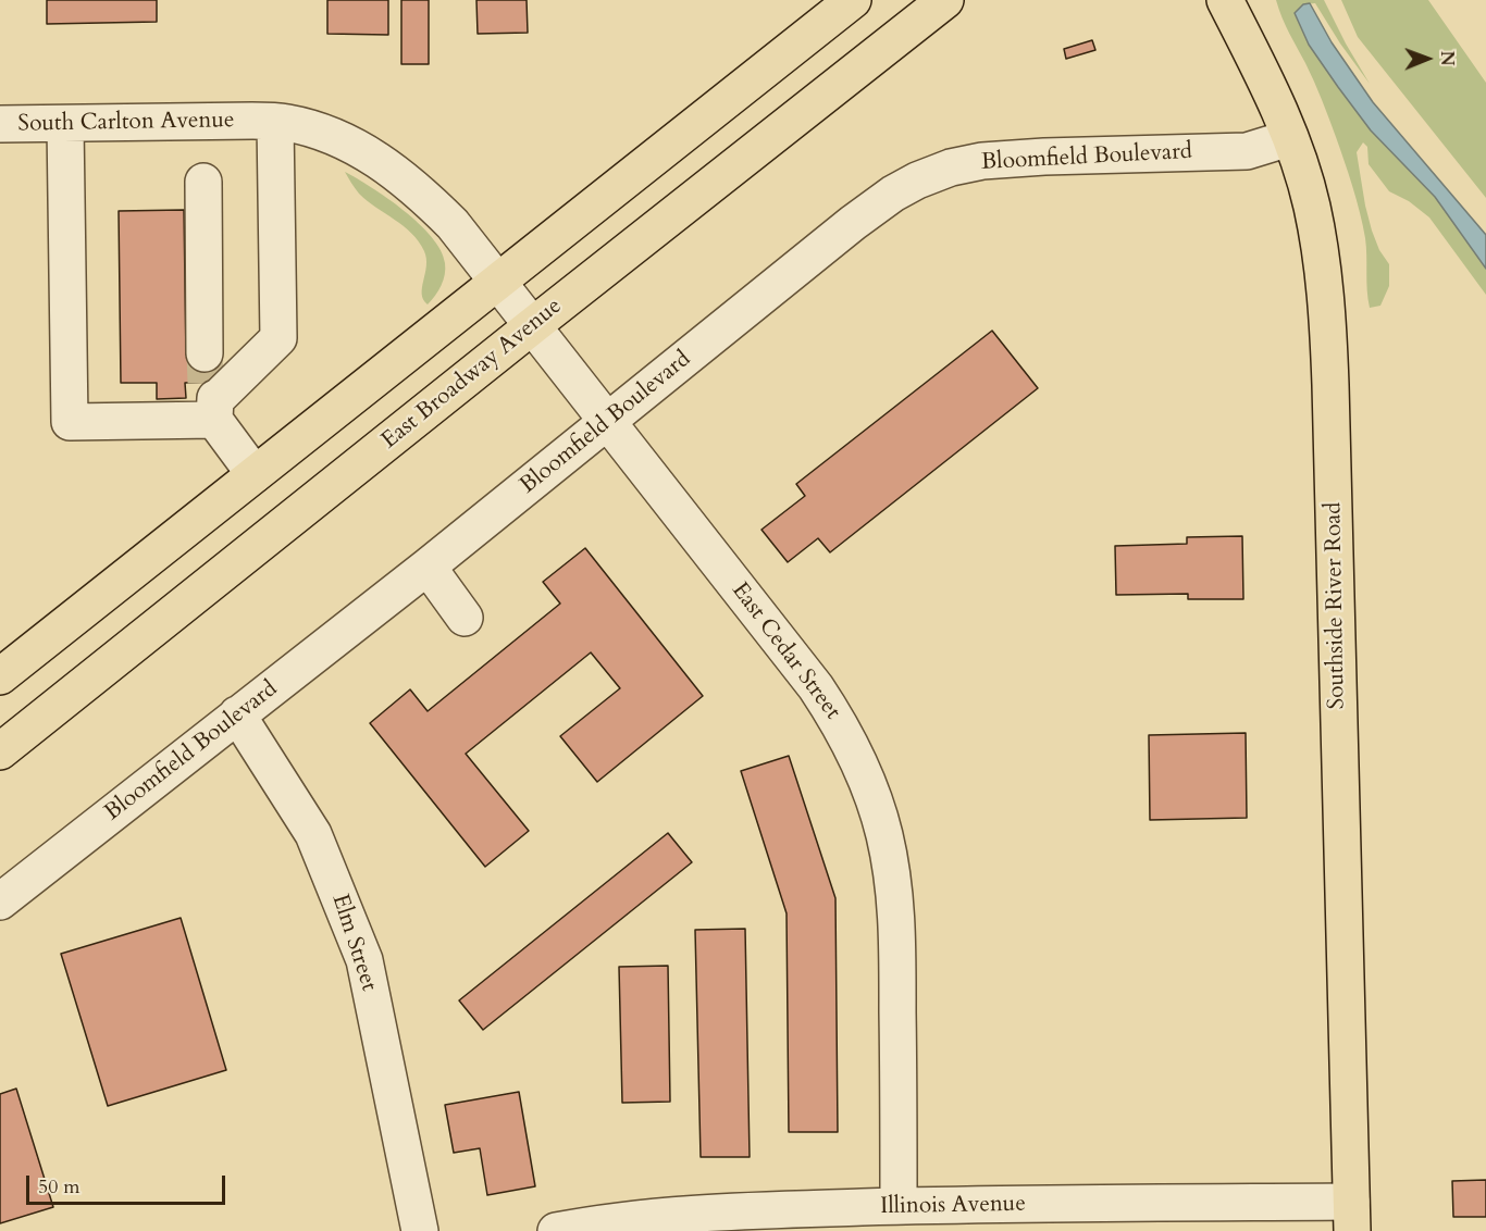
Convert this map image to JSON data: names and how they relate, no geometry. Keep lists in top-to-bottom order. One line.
{"streets":{"main road":["East Broadway Avenue","Southside River Road"],"street":["South Carlton Avenue","Bloomfield Boulevard","East Cedar Street","Elm Street","Illinois Avenue"]},"crossings":[["South Carlton Avenue","East Cedar Street"],["Bloomfield Boulevard","Southside River Road"],["Bloomfield Boulevard","East Cedar Street"],["Bloomfield Boulevard","Elm Street"],["East Broadway Avenue","East Cedar Street"],["Southside River Road","Illinois Avenue"],["East Cedar Street","Illinois Avenue"]],"scale_bar":"50 m","north":"right"}
